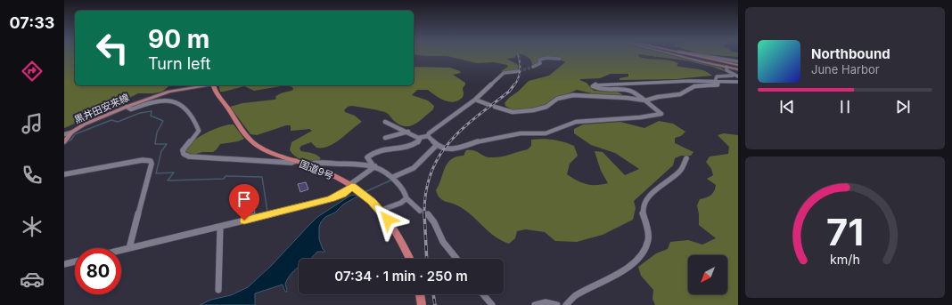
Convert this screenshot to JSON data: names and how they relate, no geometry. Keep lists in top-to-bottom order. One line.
{"streets":{"highway":["国道9号"],"main road":["黒井田安来線"]},"north":"bottom left","page":{"tabs":"07:33","turn":["90 m","Turn left"],"song":["Northbound","June Harbor"],"limit":"80","trip":"07:34 · 1 min · 250 m","gauge":["71","km/h"]}}
